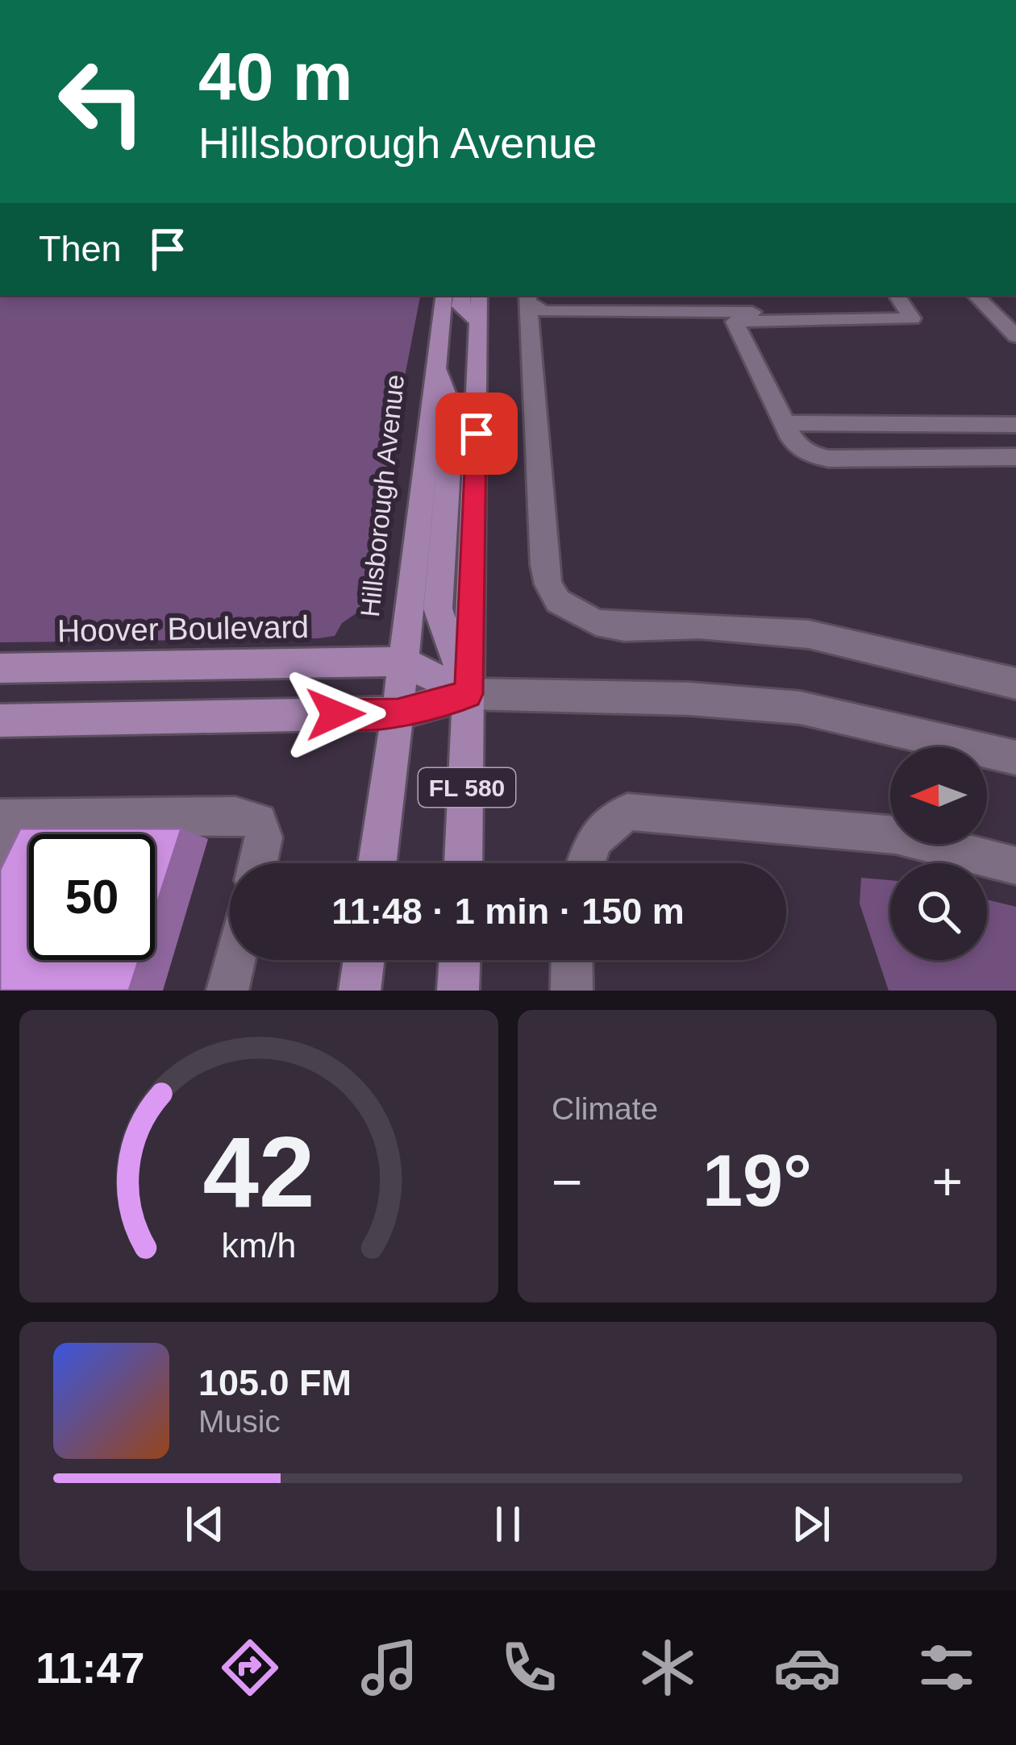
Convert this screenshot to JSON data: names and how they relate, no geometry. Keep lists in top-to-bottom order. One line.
{"streets":{"main road":["Hillsborough Avenue","Hoover Boulevard","FL 580"]},"crossings":[["Hillsborough Avenue","Hoover Boulevard"],["Hoover Boulevard","FL 580"]],"north":"left","page":{"turn":["40 m","Hillsborough Avenue"],"then":"Then","limit":"50","trip":"11:48 · 1 min · 150 m","tile":"Climate","heat":["−","19°","+"],"song":["105.0 FM","Music"],"tabs":"11:47","gauge":["42","km/h"]}}
